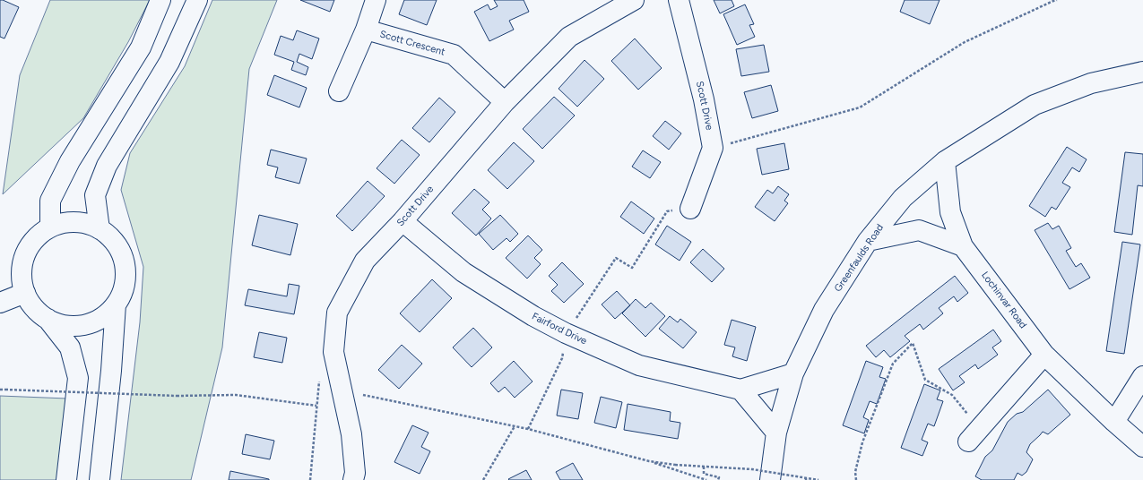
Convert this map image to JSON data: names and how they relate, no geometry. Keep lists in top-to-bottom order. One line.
{"streets":{"street":["Scott Crescent","Scott Drive","Greenfaulds Road","Lochinvar Road","Fairford Drive"]},"crossings":[["Scott Crescent","Scott Drive"],["Scott Drive","Fairford Drive"],["Greenfaulds Road","Lochinvar Road"]]}
